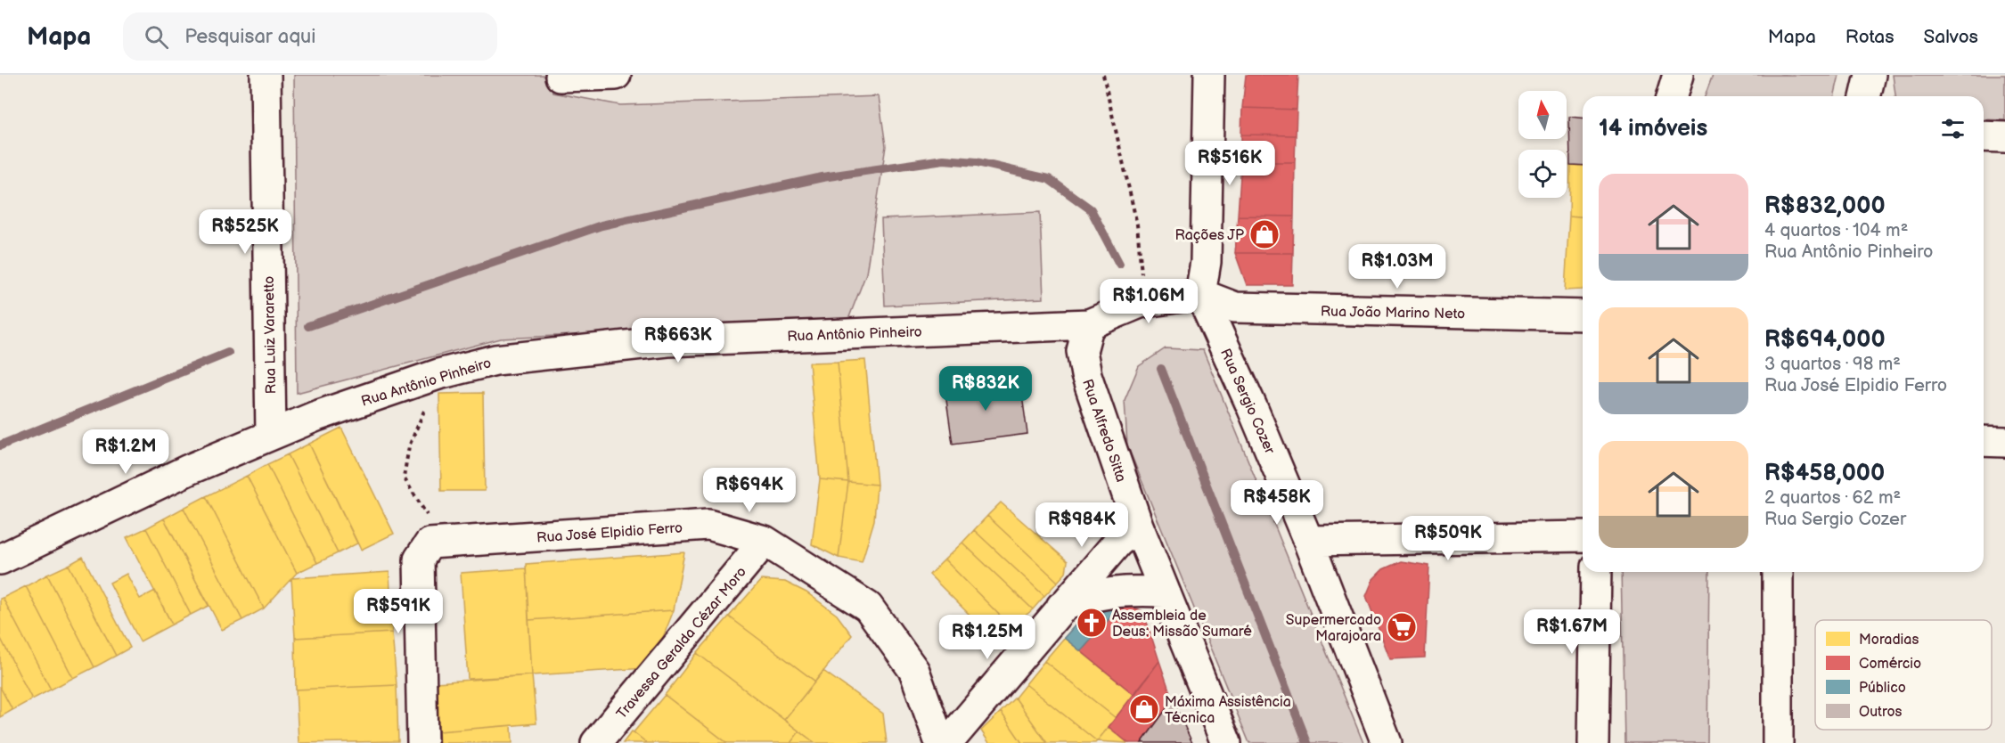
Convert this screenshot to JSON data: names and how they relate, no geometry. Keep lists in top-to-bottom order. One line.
{"streets":{"street":["Rua João Marino Neto","Rua Antônio Pinheiro","Rua Luiz Vararetto","Rua Sergio Cozer","Rua Alfredo Sitta","Rua José Elpidio Ferro","Travessa Geralda Cézar Moro"]},"crossings":[["Rua João Marino Neto","Rua Antônio Pinheiro"],["Rua João Marino Neto","Rua Sergio Cozer"],["Rua Antônio Pinheiro","Rua Luiz Vararetto"],["Rua Antônio Pinheiro","Rua Sergio Cozer"],["Rua Antônio Pinheiro","Rua Alfredo Sitta"],["Rua José Elpidio Ferro","Travessa Geralda Cézar Moro"]],"places":{"shop":["Rações JP","Máxima Assistência Técnica"],"church":["Assembleia de Deus: Missão Sumaré"],"supermarket":["Supermercado Marajoara"]},"legend":["Moradias","Comércio","Público","Outros"],"north":"top","page":{"header":"Mapa","search":"Pesquisar aqui","nav":["Mapa","Rotas","Salvos"],"heading":"14 imóveis","price":["R$516K","R$525K","R$1.03M","R$1.06M","R$663K","R$832K","R$1.2M","R$694K","R$458K","R$984K","R$509K","R$591K","R$1.67M","R$1.25M"],"list":[{"name":"R$832,000","note":"4 quartos · 104 m² · Rua Antônio Pinheiro"},{"name":"R$694,000","note":"3 quartos · 98 m² · Rua José Elpidio Ferro"},{"name":"R$458,000","note":"2 quartos · 62 m² · Rua Sergio Cozer"}]}}
